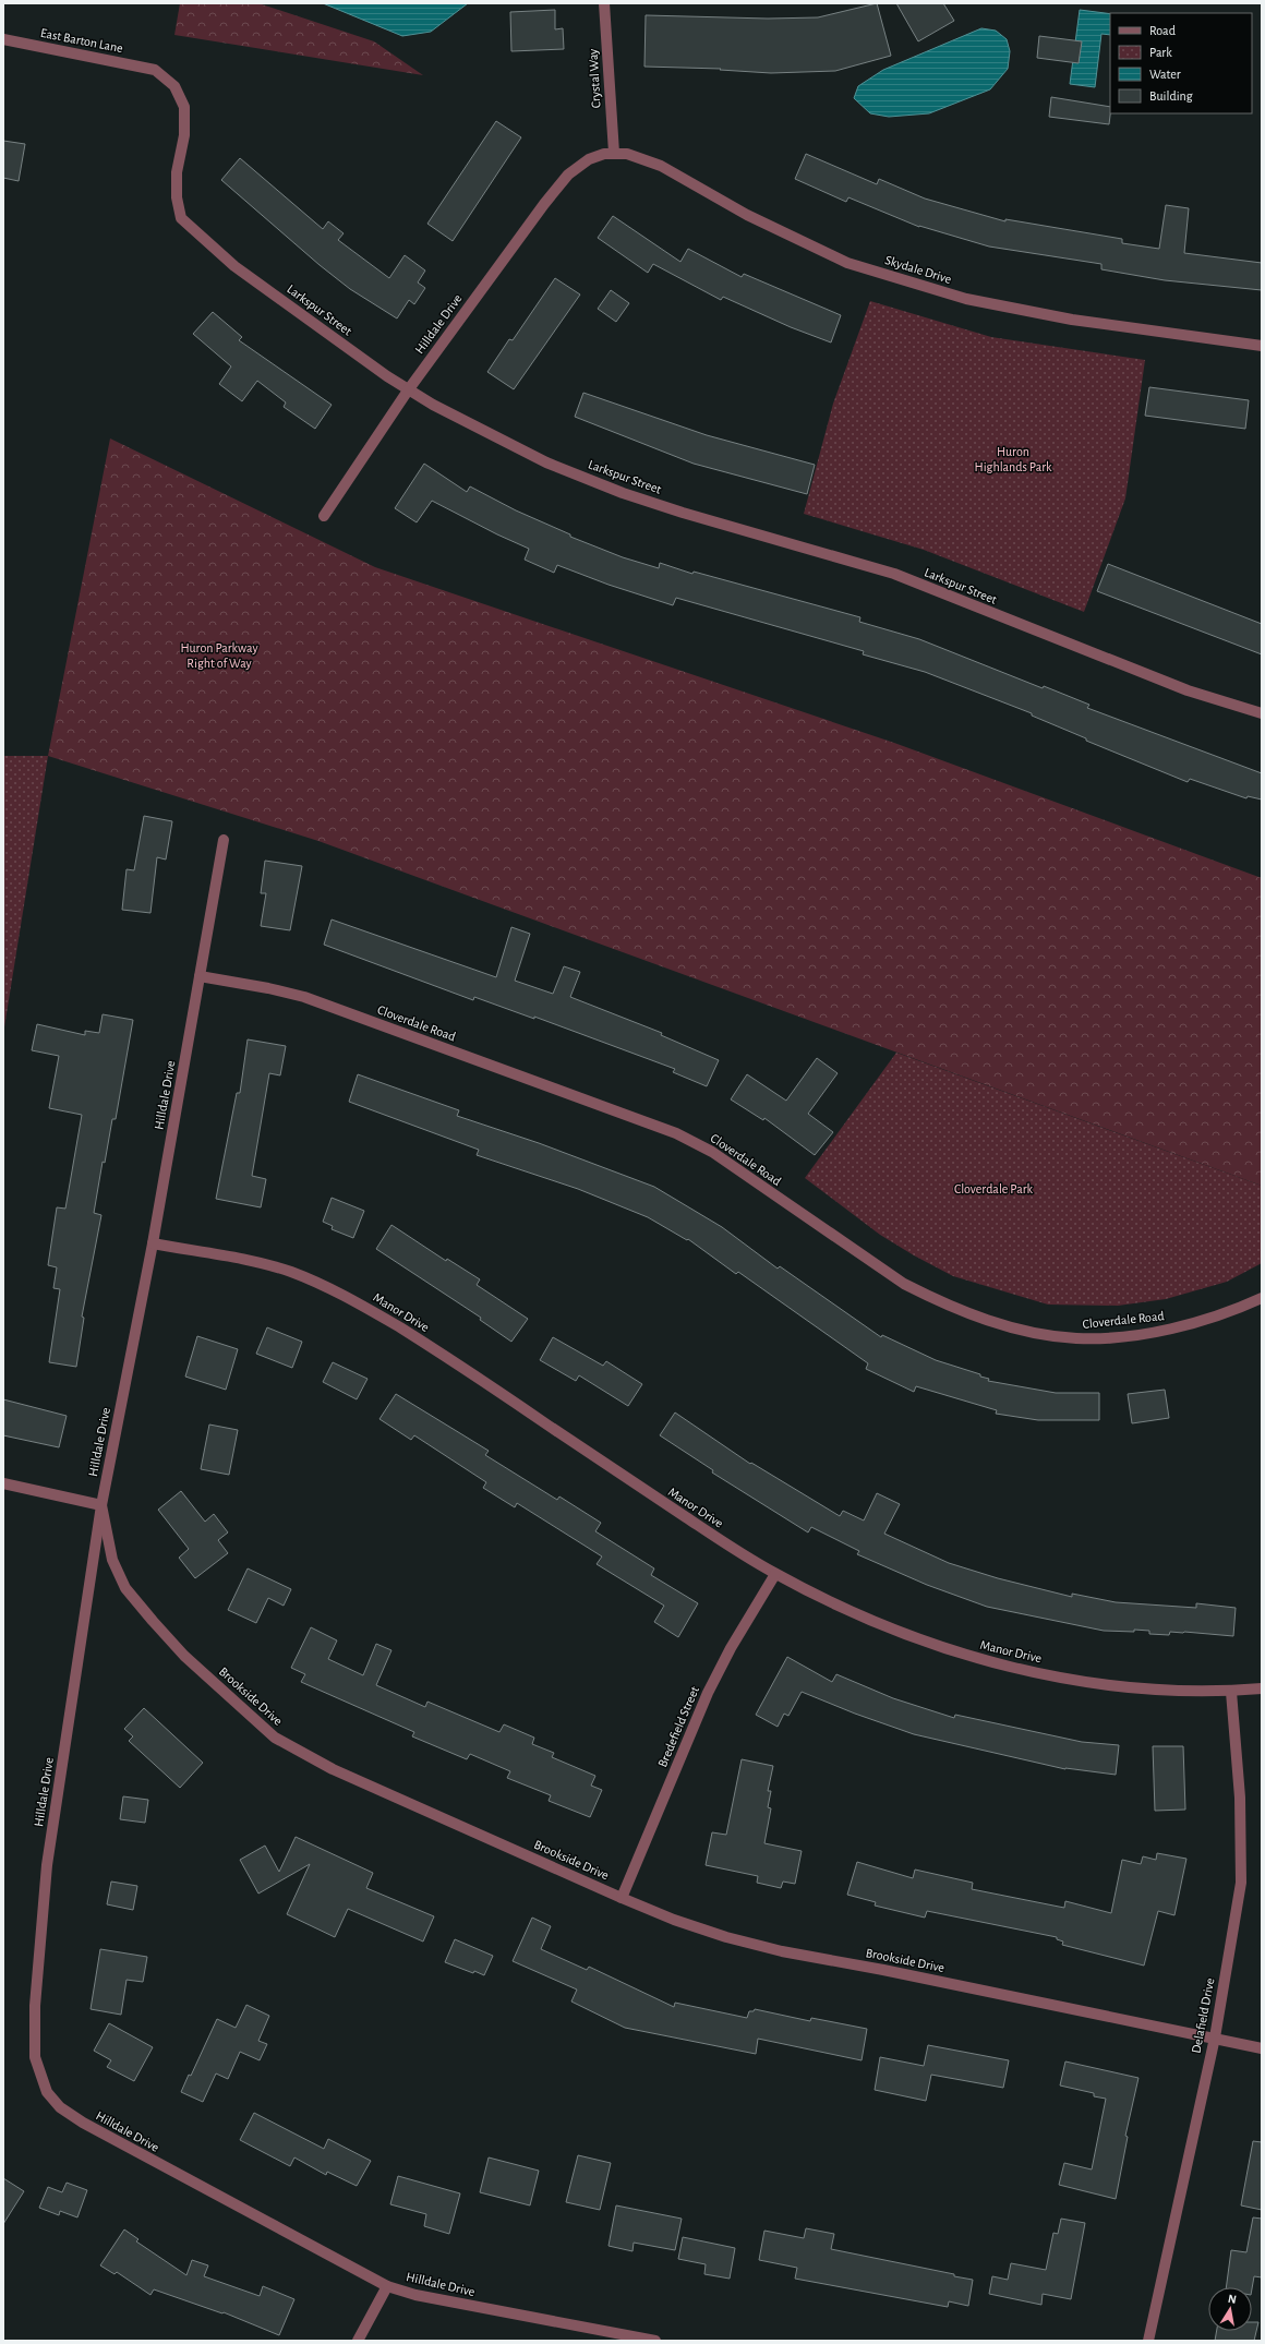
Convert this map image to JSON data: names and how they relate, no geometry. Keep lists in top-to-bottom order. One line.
{"streets":{"street":["East Barton Lane","Crystal Way","Skydale Drive","Larkspur Street","Hilldale Drive","Cloverdale Road","Manor Drive","Brookside Drive","Bredefield Street","Delafield Drive"]},"crossings":[["East Barton Lane","Larkspur Street"],["Crystal Way","Skydale Drive"],["Skydale Drive","Hilldale Drive"],["Larkspur Street","Hilldale Drive"],["Hilldale Drive","Cloverdale Road"],["Hilldale Drive","Manor Drive"],["Hilldale Drive","Brookside Drive"],["Manor Drive","Bredefield Street"],["Manor Drive","Delafield Drive"],["Brookside Drive","Bredefield Street"],["Brookside Drive","Delafield Drive"]],"parks":["Huron Highlands Park","Huron Parkway Right of Way","Cloverdale Park"],"legend":["Road","Park","Water","Building"],"north":"top"}
